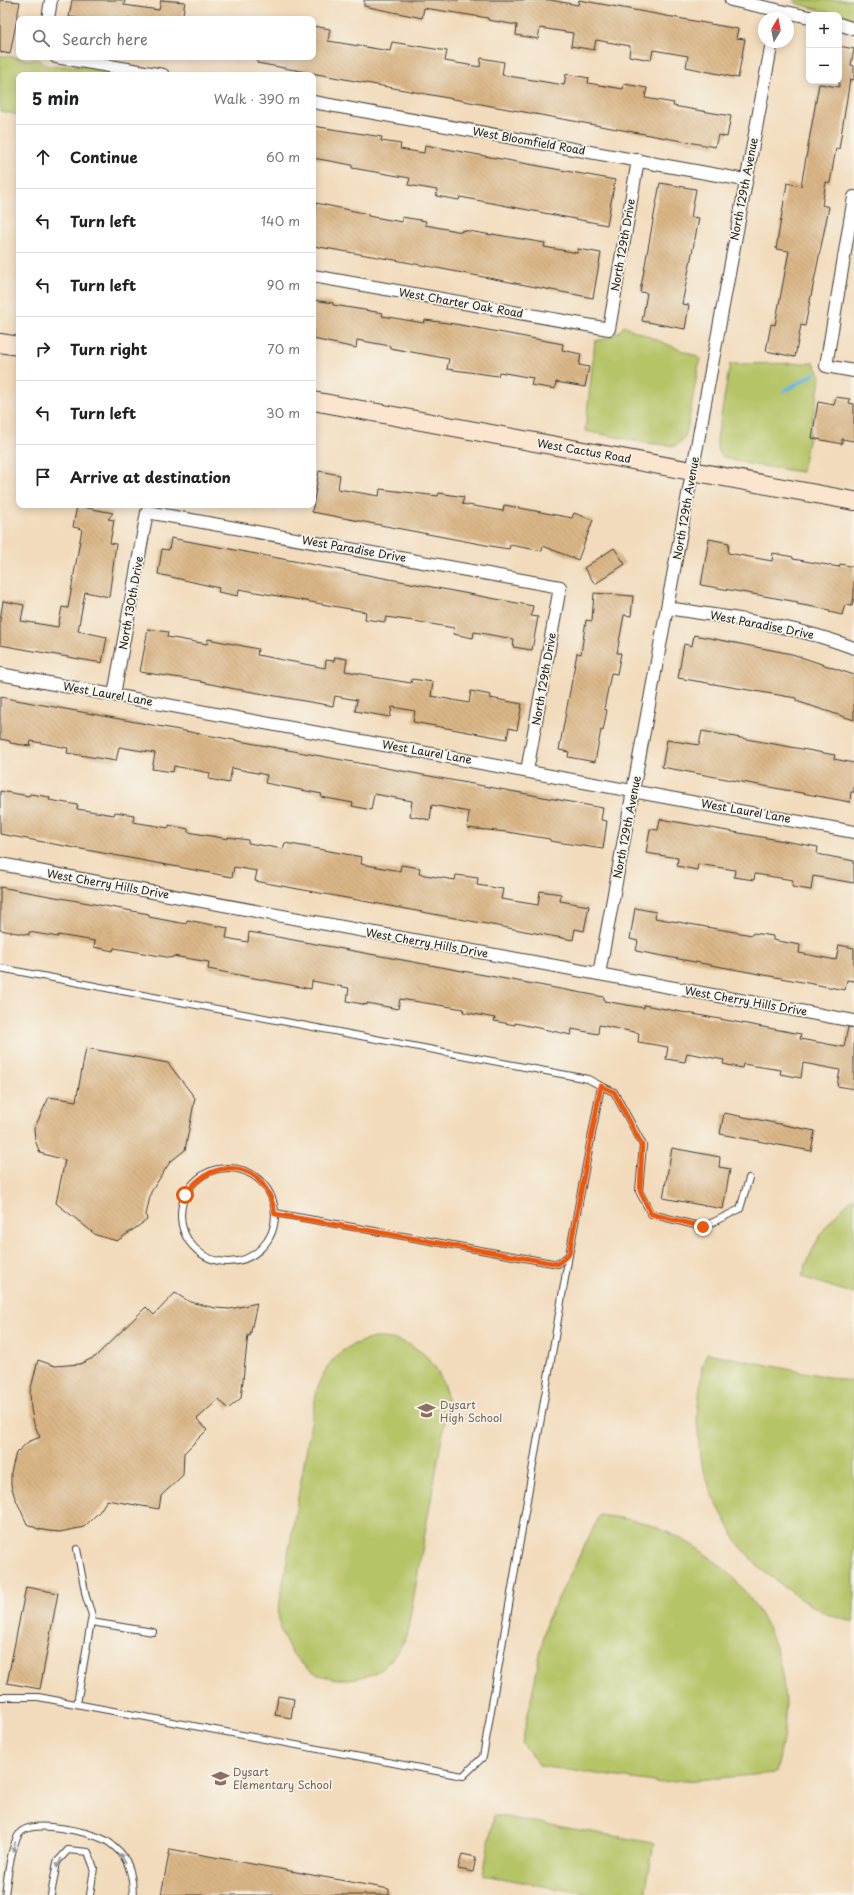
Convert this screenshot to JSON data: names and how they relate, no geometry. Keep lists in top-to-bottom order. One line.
{"streets":{"main road":["West Cactus Road"],"street":["West Bloomfield Road","North 129th Avenue","North 129th Drive","West Charter Oak Road","West Paradise Drive","North 130th Drive","West Laurel Lane","West Cherry Hills Drive"]},"crossings":[["West Bloomfield Road","North 129th Avenue"],["West Bloomfield Road","North 129th Drive"],["North 129th Avenue","West Cactus Road"],["North 129th Avenue","West Paradise Drive"],["North 129th Avenue","West Laurel Lane"],["North 129th Avenue","West Cherry Hills Drive"],["North 129th Drive","West Charter Oak Road"],["North 129th Drive","West Paradise Drive"],["North 129th Drive","West Laurel Lane"],["West Paradise Drive","North 130th Drive"],["North 130th Drive","West Laurel Lane"]],"places":{"school or university":["Dysart High School","Dysart Elementary School"]},"north":"top","page":{"map_buttons":["+","−"],"search":"Search here","heading":["5 min","Walk · 390 m"],"list":[["Continue","60 m"],["Turn left","140 m"],["Turn left","90 m"],["Turn right","70 m"],["Turn left","30 m"],"Arrive at destination"]}}
